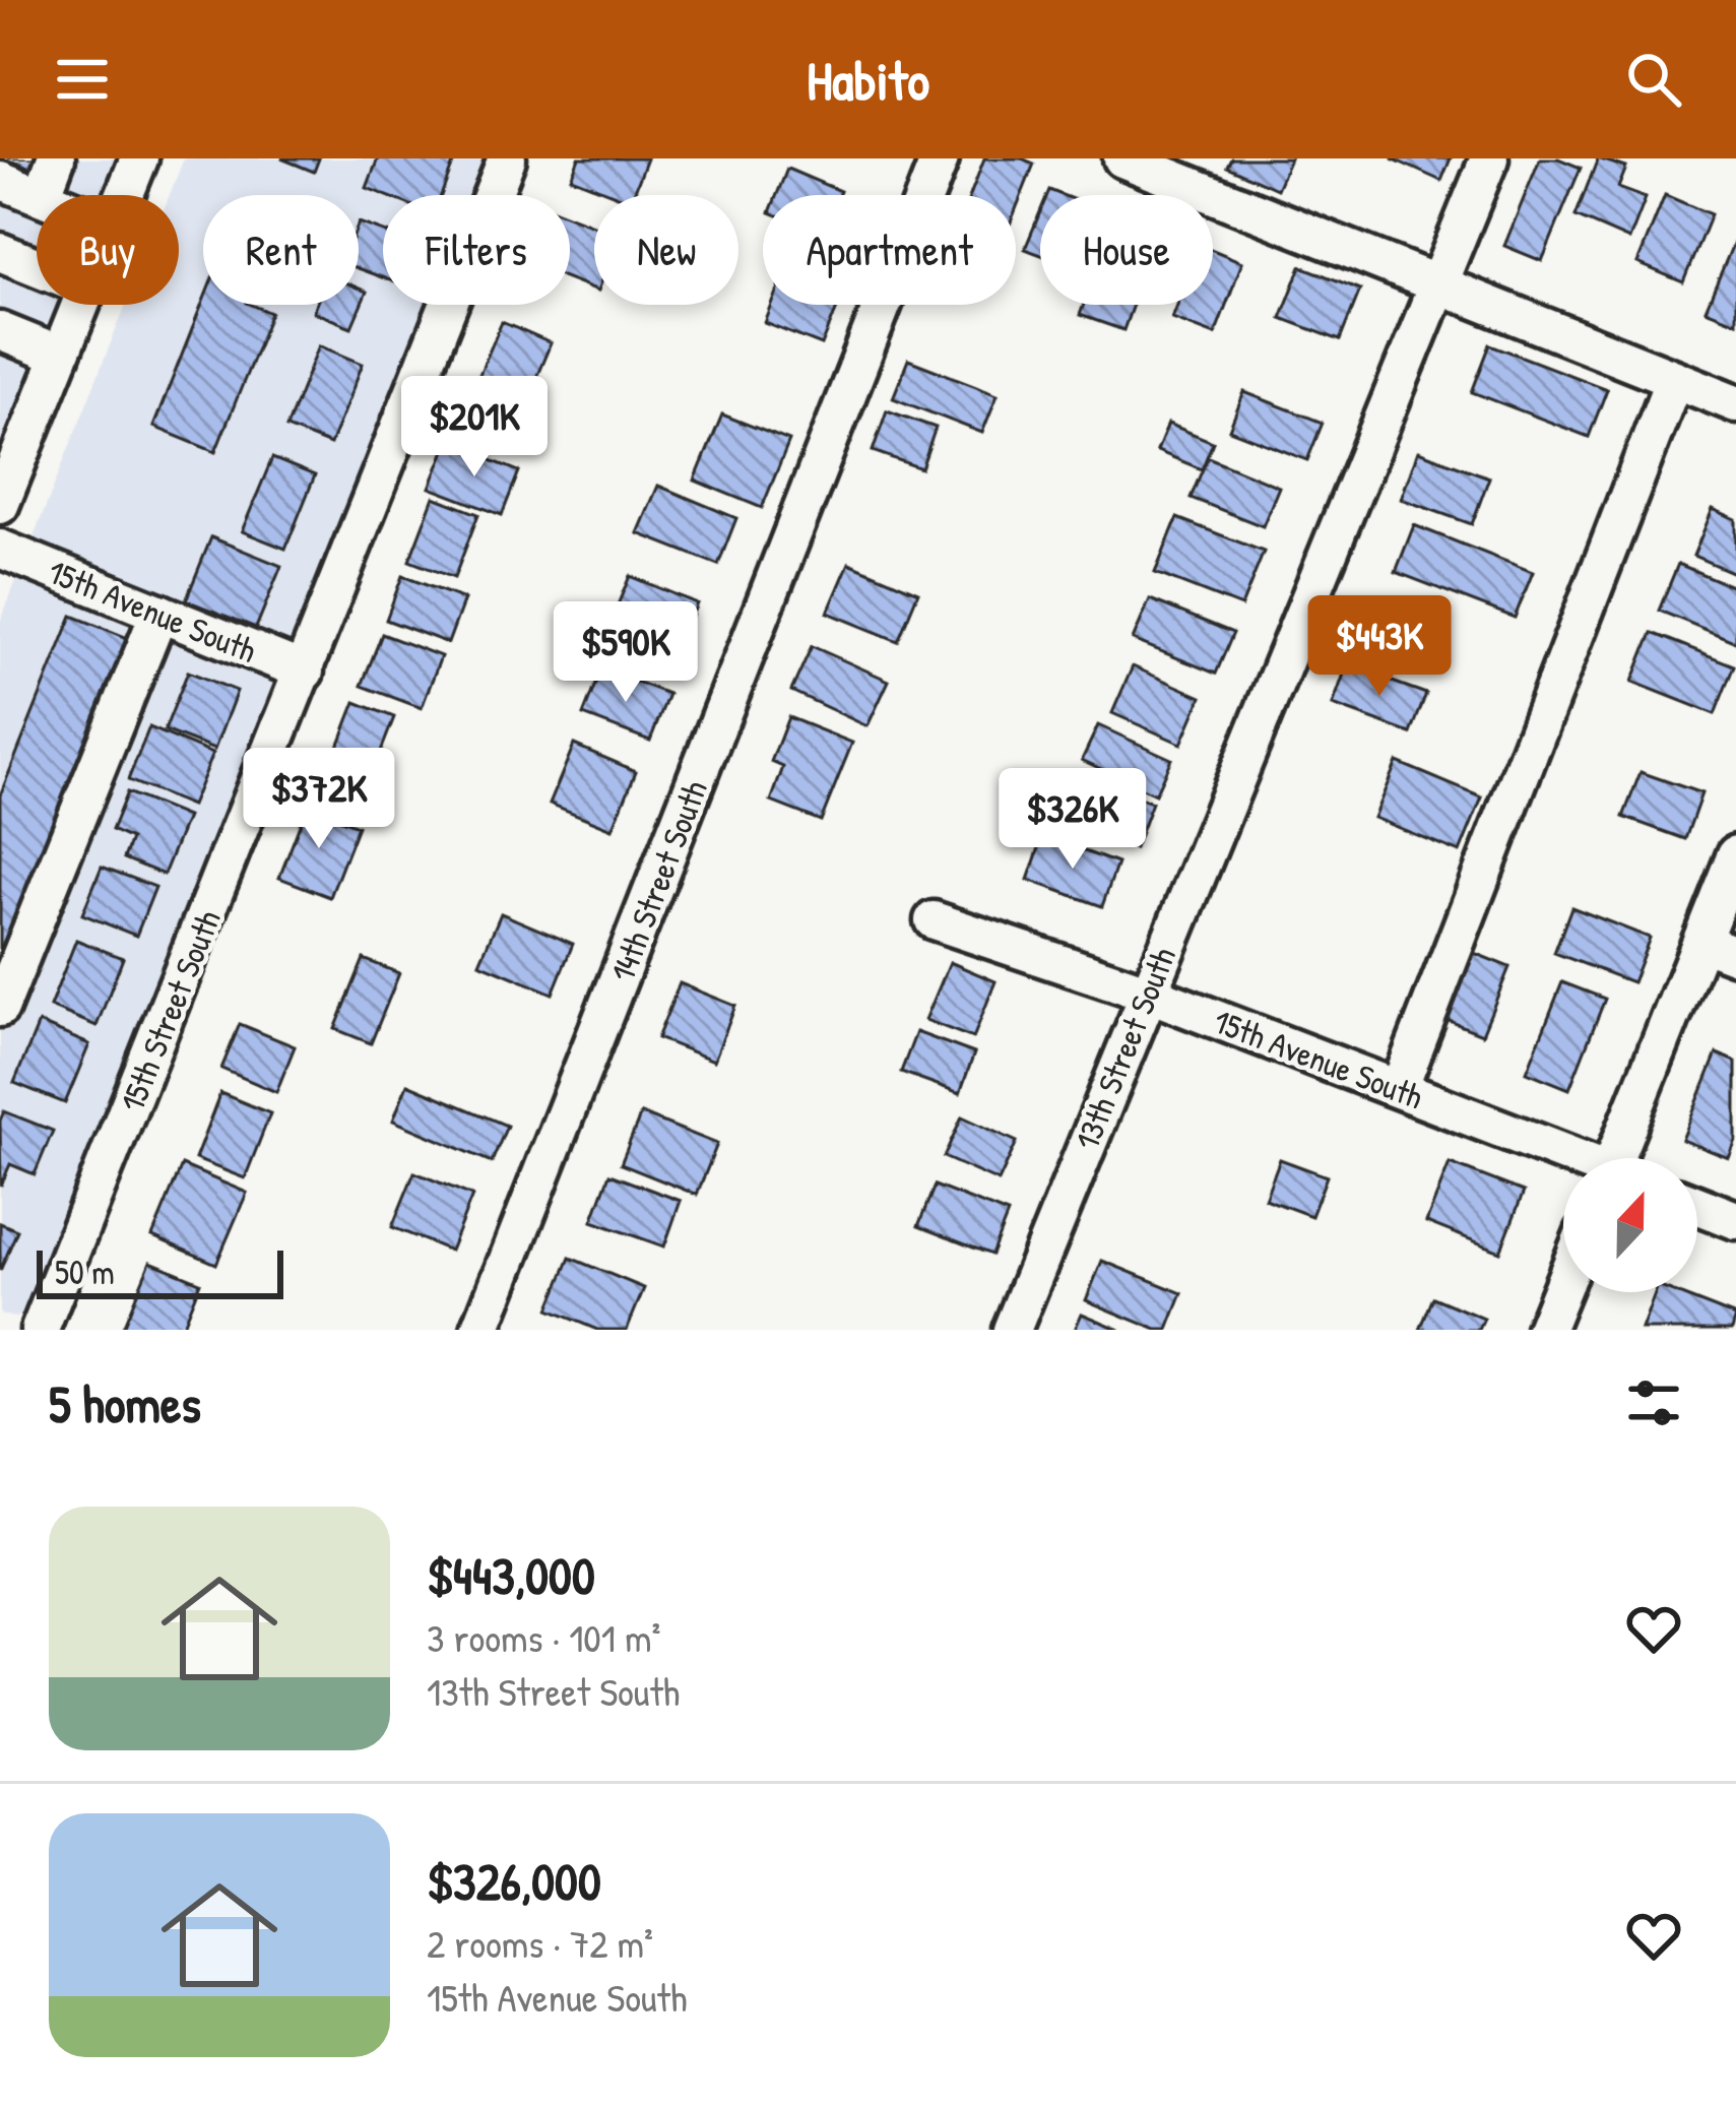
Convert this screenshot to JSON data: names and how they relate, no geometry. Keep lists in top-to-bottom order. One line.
{"streets":{"street":["15th Avenue South","14th Street South","15th Street South","13th Street South"]},"crossings":[["15th Avenue South","15th Street South"],["15th Avenue South","13th Street South"]],"scale_bar":"50 m","north":"top","page":{"header":"Habito","chip":["Buy","Rent","Filters","New","Apartment","House"],"price":["$201K","$443K","$590K","$372K","$326K"],"scale":"50 m","heading":"5 homes","list":[{"name":"$443,000","note":"3 rooms · 101 m² · 13th Street South"},{"name":"$326,000","note":"2 rooms · 72 m² · 15th Avenue South"}]}}
